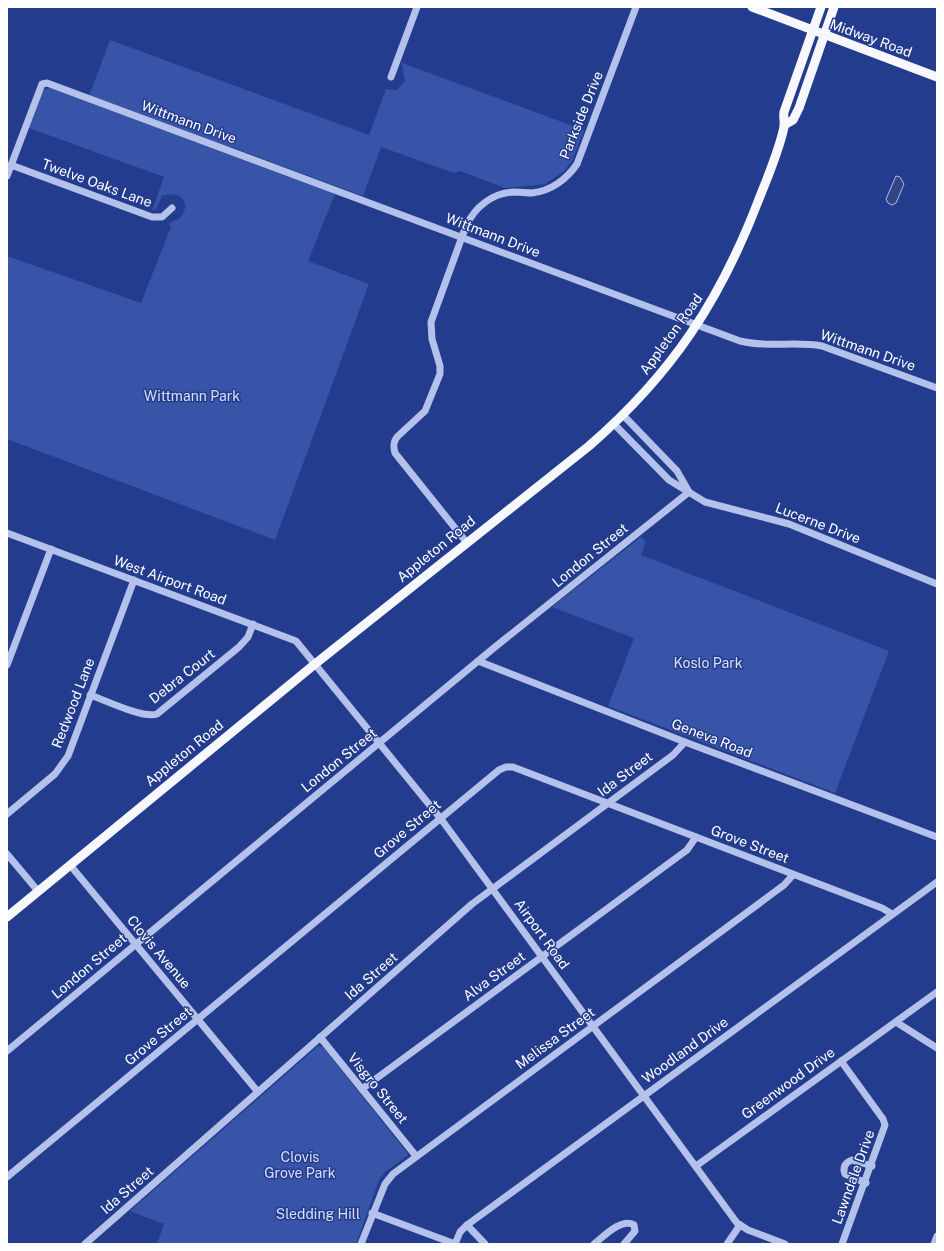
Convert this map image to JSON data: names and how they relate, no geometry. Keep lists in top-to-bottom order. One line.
{"streets":{"main road":["Midway Road","Appleton Road"],"street":["Parkside Drive","Wittmann Drive","Twelve Oaks Lane","Lucerne Drive","London Street","West Airport Road","Debra Court","Redwood Lane","Geneva Road","Ida Street","Grove Street","Airport Road","Clovis Avenue","Alva Street","Melissa Street","Woodland Drive","Greenwood Drive","Visgro Street","Lawndale Drive"]},"crossings":[["Midway Road","Appleton Road"],["Parkside Drive","Wittmann Drive"],["Parkside Drive","Appleton Road"],["Wittmann Drive","Twelve Oaks Lane"],["Wittmann Drive","Appleton Road"],["Appleton Road","Lucerne Drive"],["Appleton Road","West Airport Road"],["Appleton Road","Airport Road"],["Appleton Road","Clovis Avenue"],["Lucerne Drive","London Street"],["London Street","Geneva Road"],["London Street","Airport Road"],["London Street","Clovis Avenue"],["West Airport Road","Debra Court"],["West Airport Road","Redwood Lane"],["West Airport Road","Airport Road"],["Debra Court","Redwood Lane"],["Geneva Road","Ida Street"],["Ida Street","Grove Street"],["Ida Street","Airport Road"],["Ida Street","Clovis Avenue"],["Ida Street","Visgro Street"],["Grove Street","Airport Road"],["Grove Street","Clovis Avenue"],["Grove Street","Alva Street"],["Grove Street","Melissa Street"],["Grove Street","Woodland Drive"],["Airport Road","Alva Street"],["Airport Road","Melissa Street"],["Airport Road","Woodland Drive"],["Airport Road","Greenwood Drive"],["Alva Street","Visgro Street"],["Melissa Street","Visgro Street"],["Greenwood Drive","Lawndale Drive"]],"parks":["Wittmann Park","Koslo Park","Clovis Grove Park","Sledding Hill"]}
